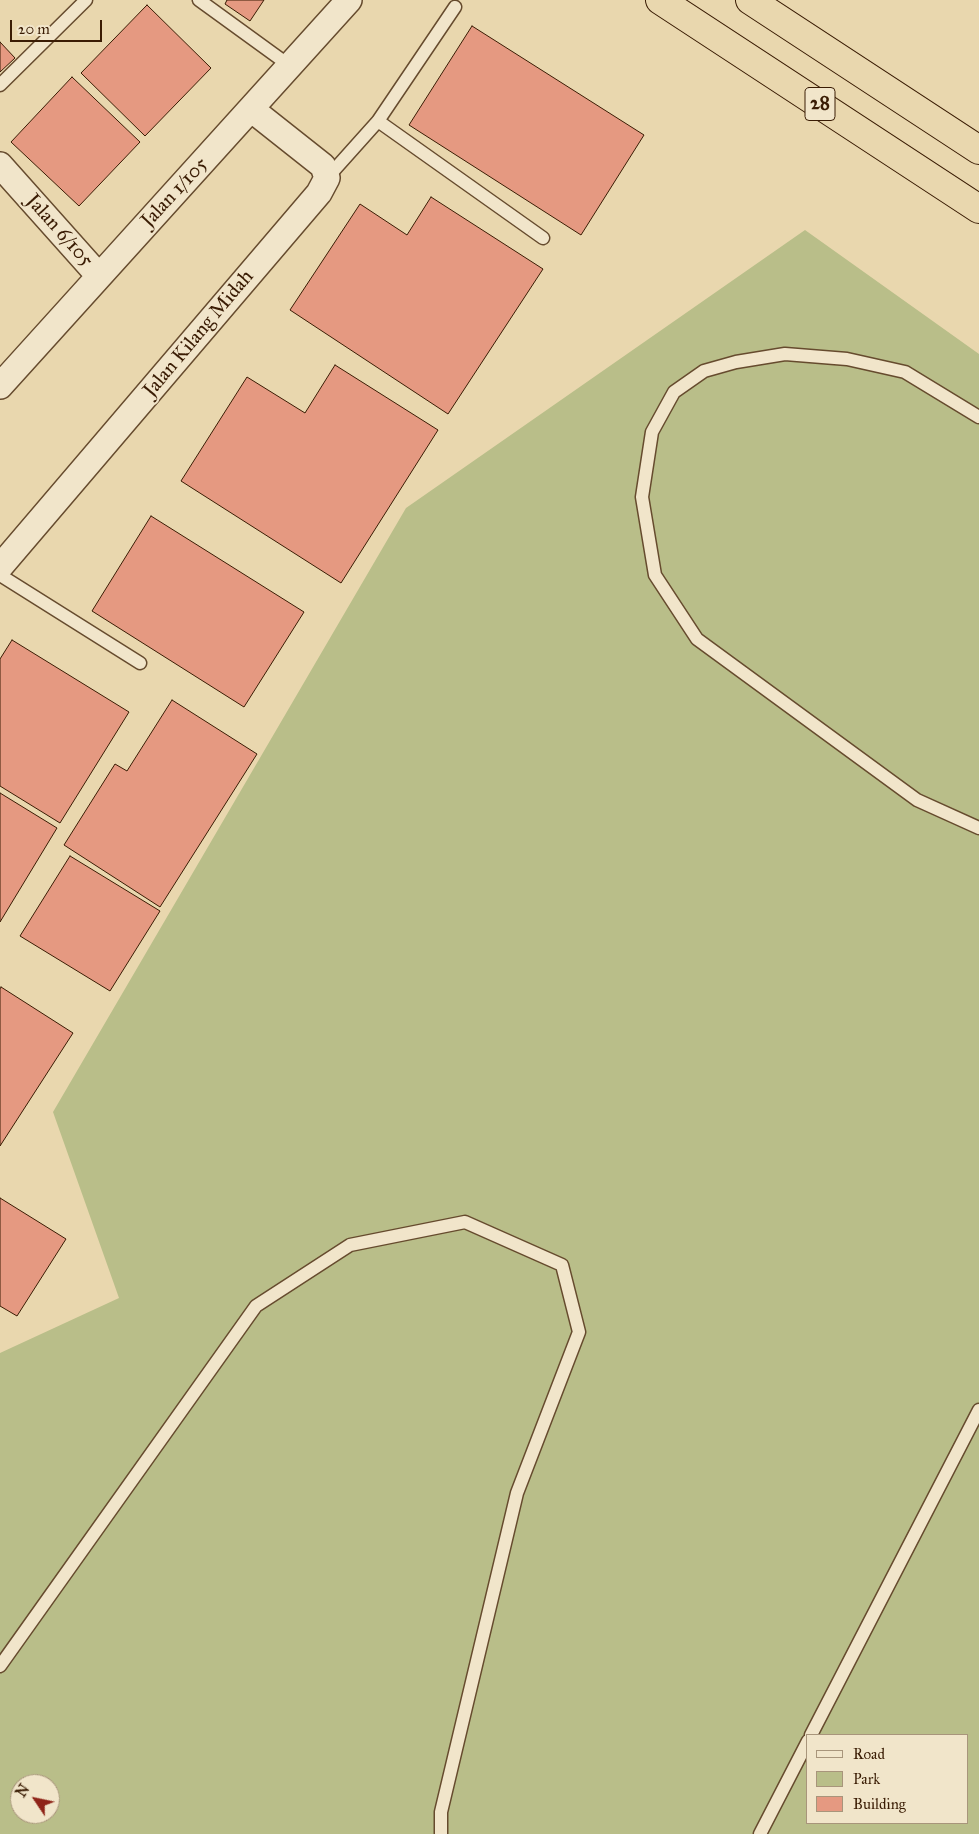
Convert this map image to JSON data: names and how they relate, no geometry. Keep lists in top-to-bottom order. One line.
{"streets":{"highway":["28"],"street":["Jalan 1/105","Jalan 6/105","Jalan Kilang Midah"]},"crossings":[["Jalan 1/105","Jalan 6/105"]],"legend":["Road","Park","Building"],"scale_bar":"20 m","north":"top left"}
